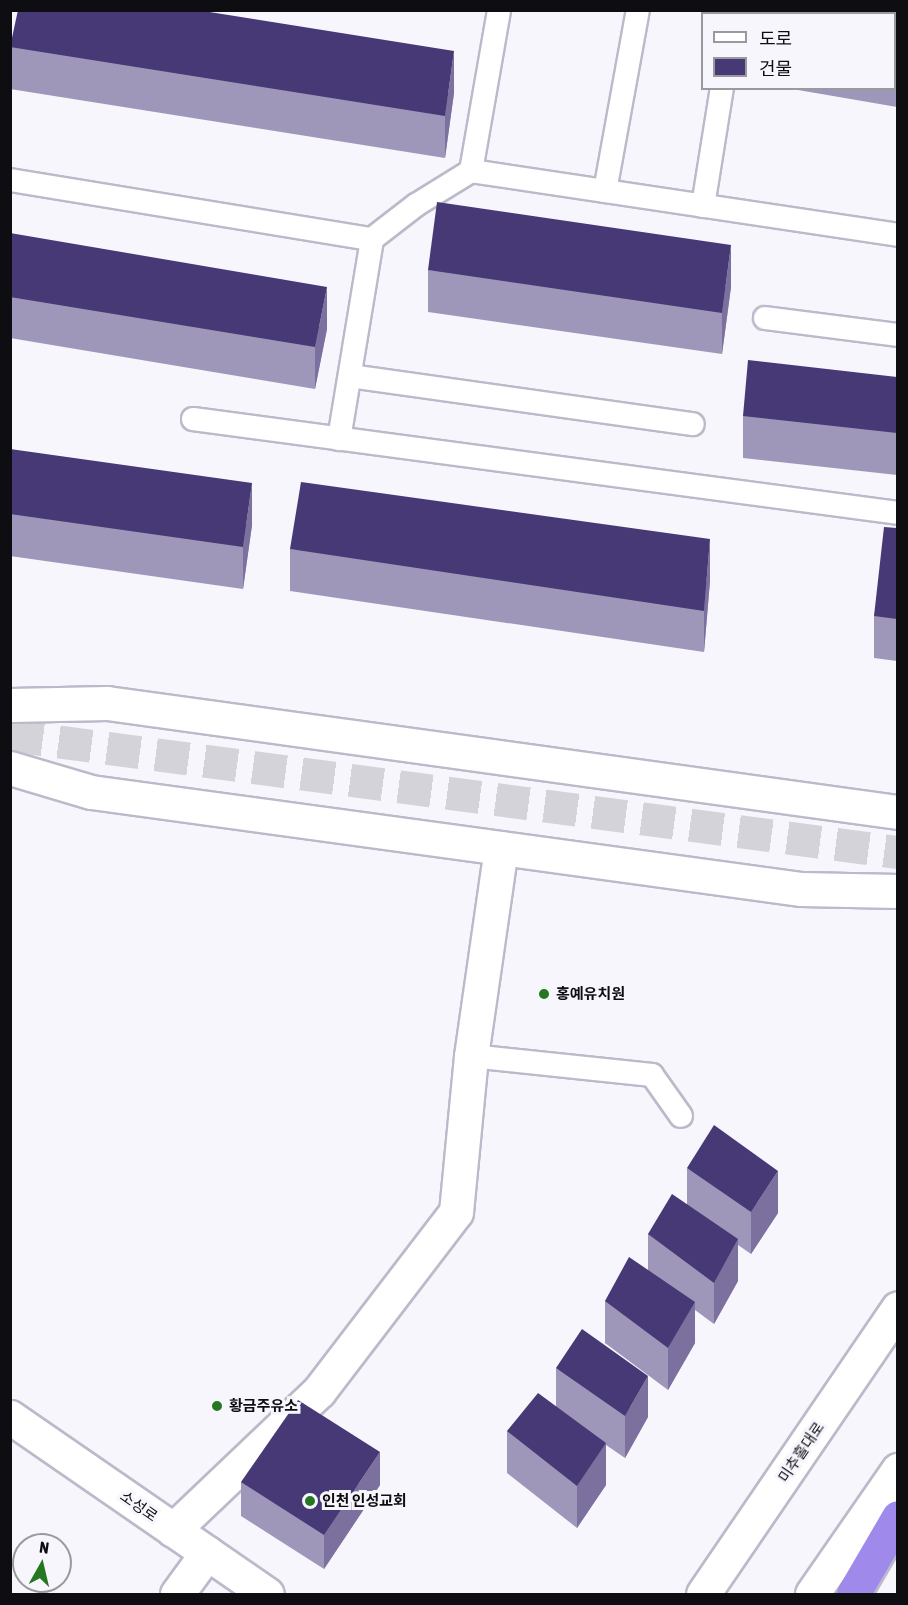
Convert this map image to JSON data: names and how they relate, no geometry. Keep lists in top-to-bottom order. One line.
{"streets":{"main road":["미추홀대로","소성로"]},"places":["홍예유치원","황금주유소","인천 인성교회"],"legend":["도로","건물"],"north":"top"}
